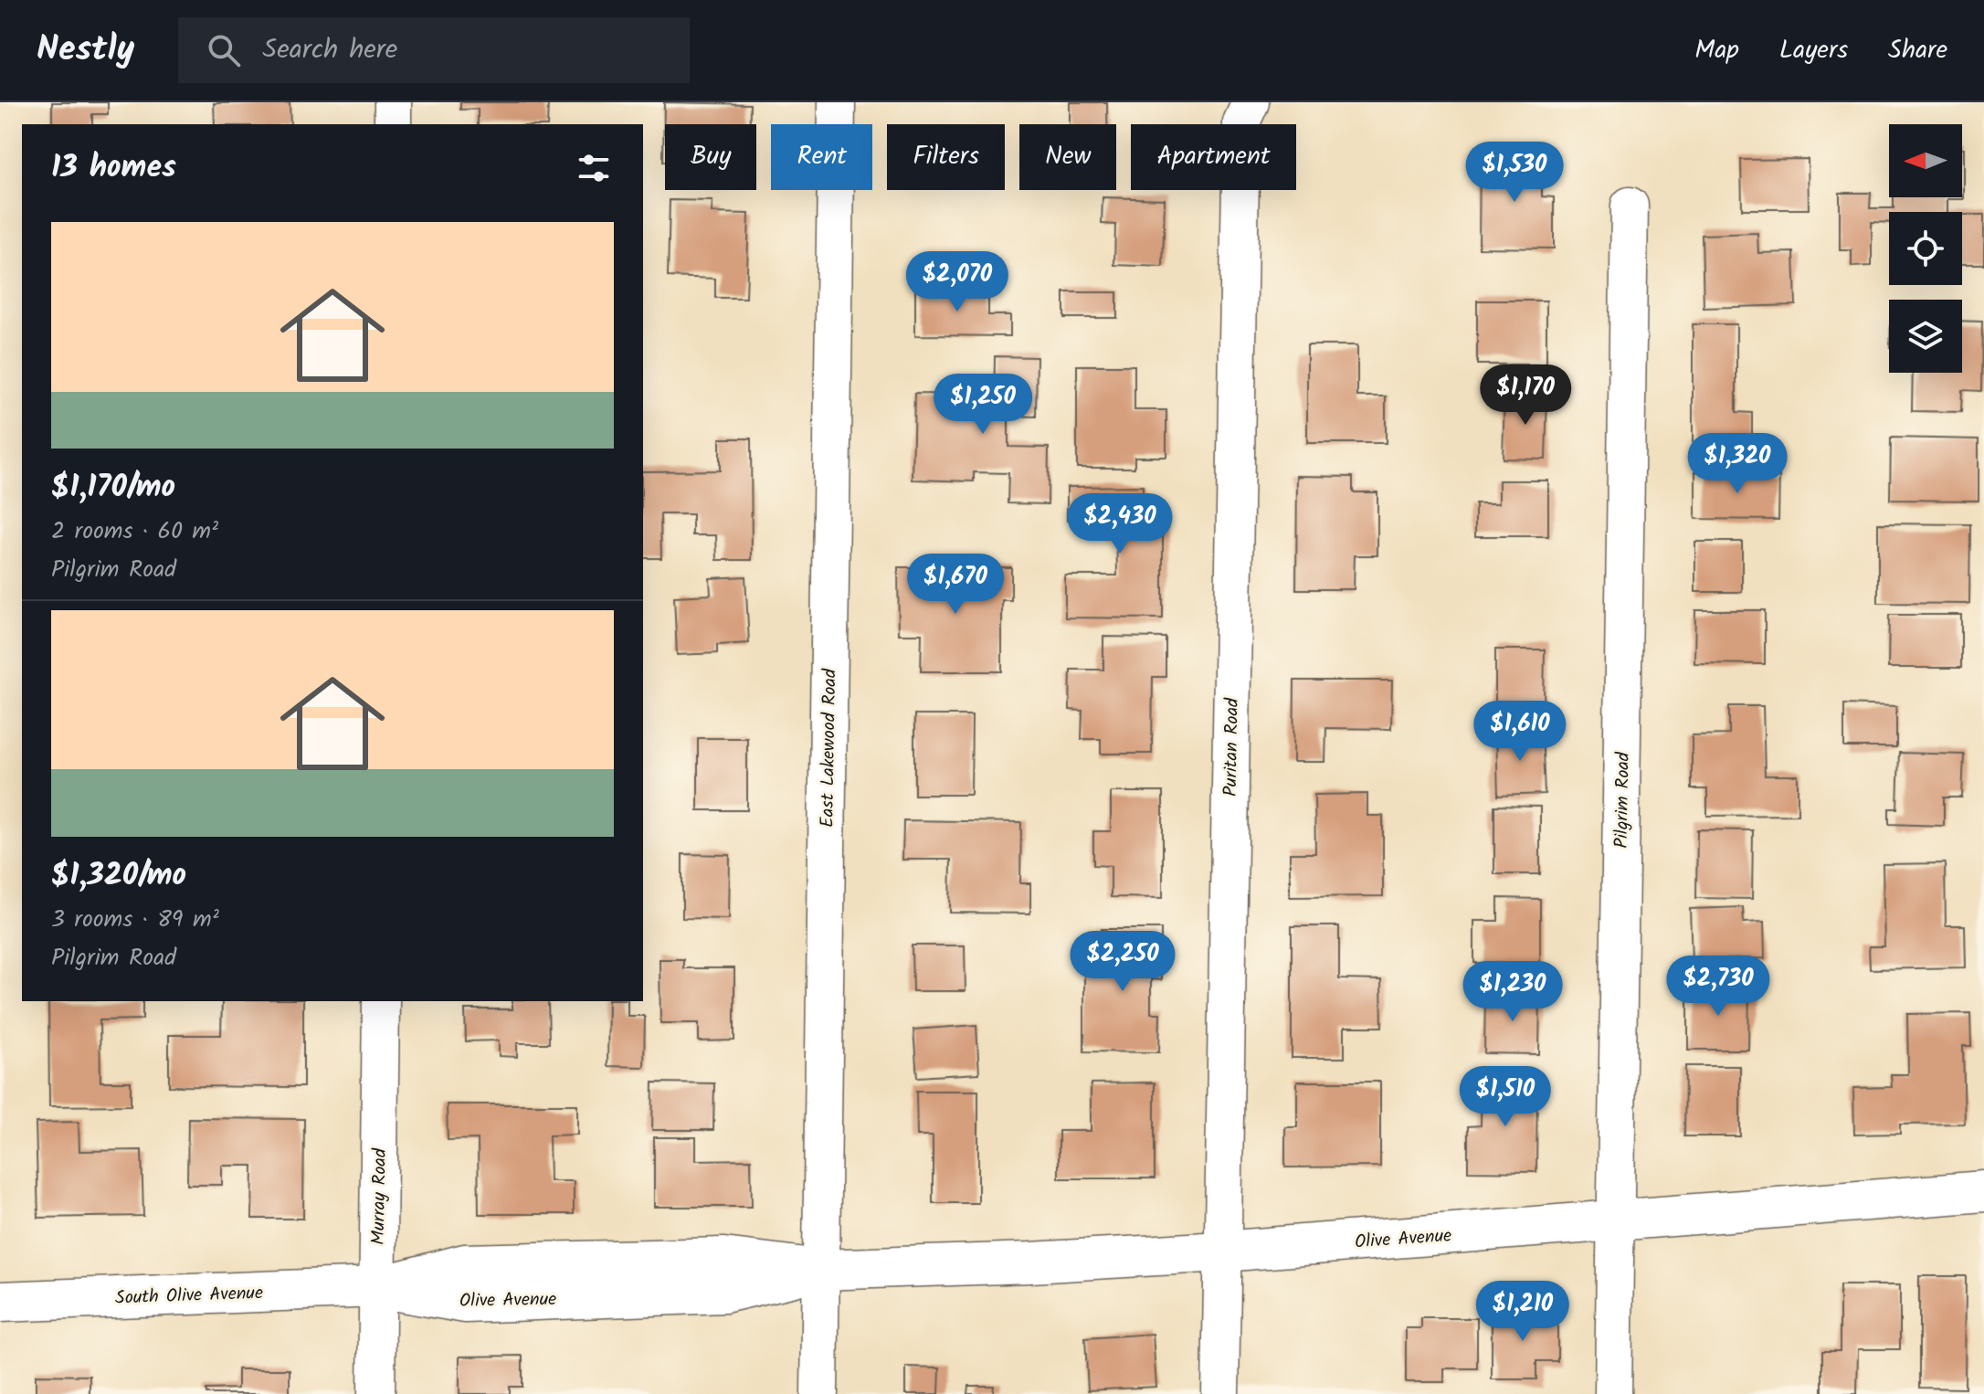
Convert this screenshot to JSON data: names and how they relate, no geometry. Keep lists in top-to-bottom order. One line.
{"streets":{"street":["Puritan Road","East Lakewood Road","Pilgrim Road","Murray Road","Olive Avenue","South Olive Avenue"]},"crossings":[["Puritan Road","Olive Avenue"],["East Lakewood Road","Olive Avenue"],["Pilgrim Road","Olive Avenue"],["Murray Road","Olive Avenue"],["Murray Road","South Olive Avenue"],["Olive Avenue","South Olive Avenue"]],"north":"left","page":{"header":"Nestly","search":"Search here","nav":["Map","Layers","Share"],"chip":["Buy","Rent","Filters","New","Apartment"],"heading":"13 homes","price":["$1,530","$2,070","$1,170","$1,250","$1,320","$2,430","$1,670","$1,610","$2,250","$2,730","$1,230","$1,510","$1,210"],"list":[{"name":"$1,170/mo","note":"2 rooms · 60 m² · Pilgrim Road"},{"name":"$1,320/mo","note":"3 rooms · 89 m² · Pilgrim Road"}]}}
